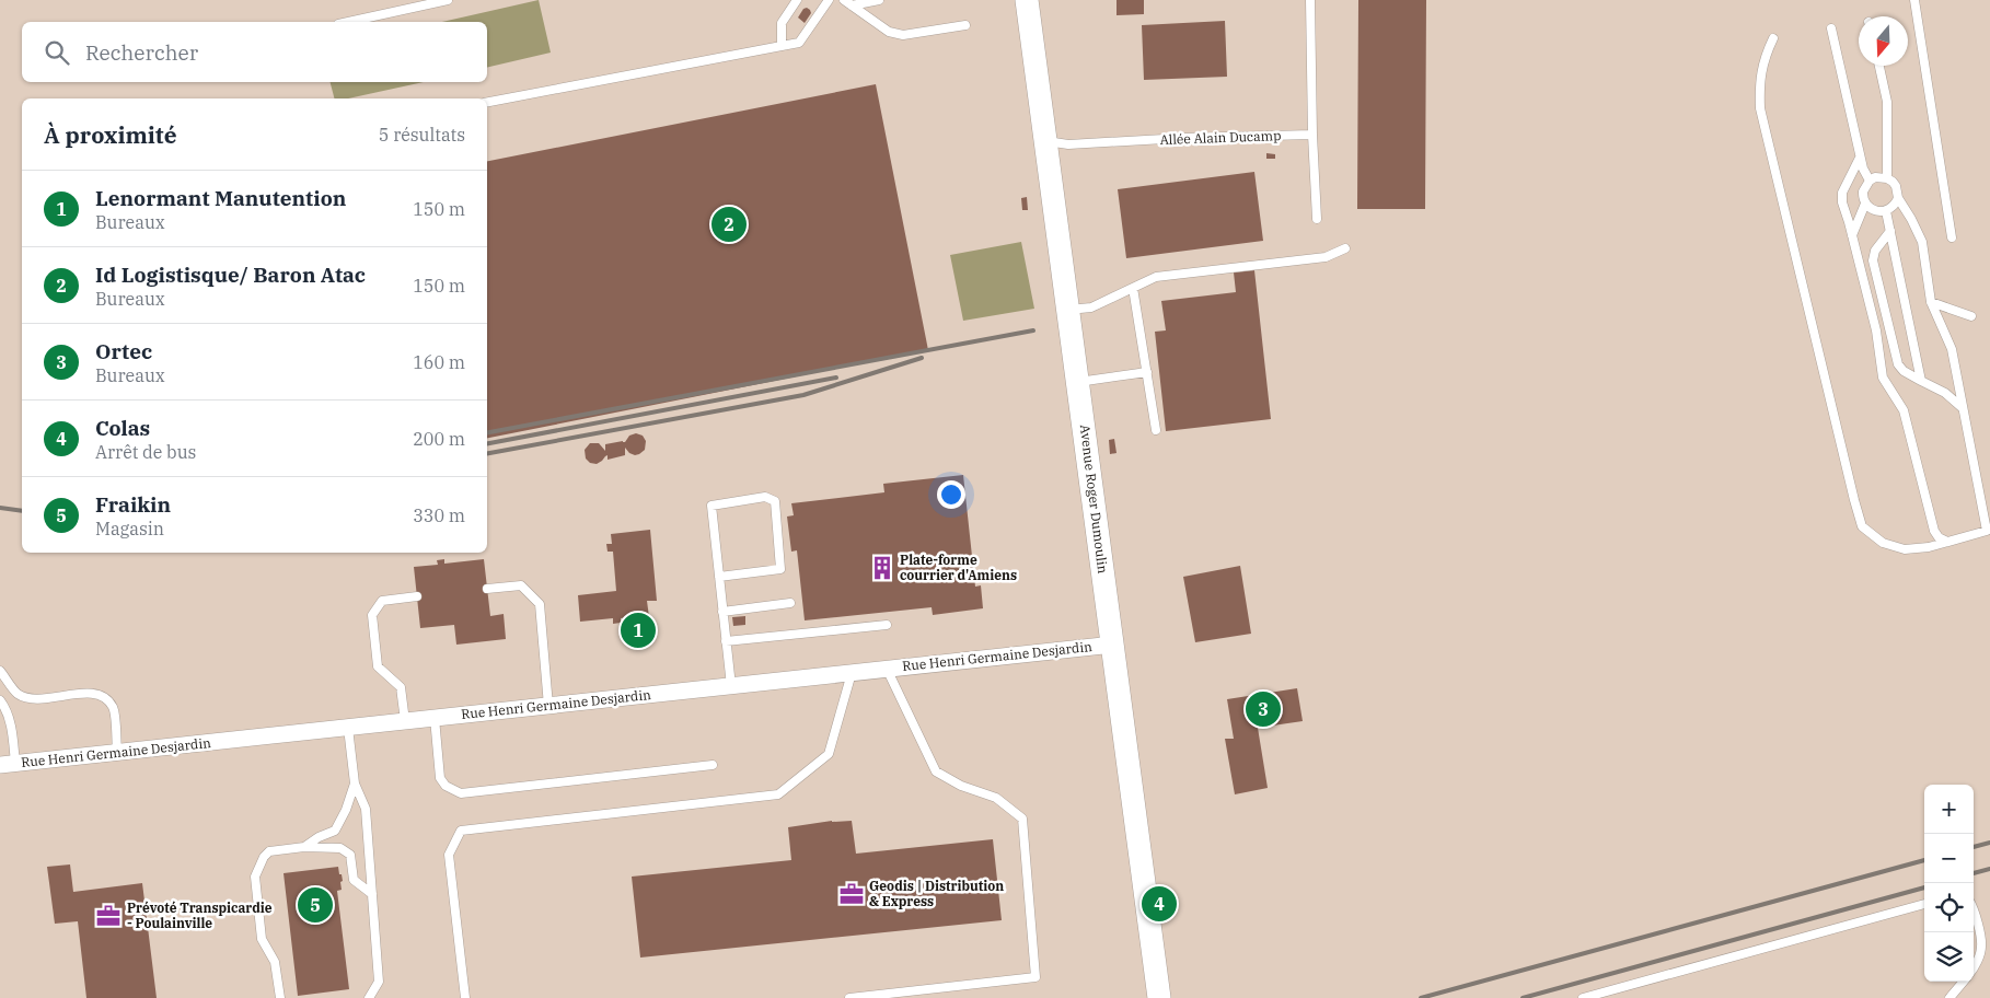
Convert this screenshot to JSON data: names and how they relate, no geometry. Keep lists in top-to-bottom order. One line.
{"streets":{"main road":["Avenue Roger Dumoulin"],"street":["Rue Henri Germaine Desjardin"],"lane":["Allée Alain Ducamp"]},"crossings":[["Allée Alain Ducamp","Avenue Roger Dumoulin"],["Avenue Roger Dumoulin","Rue Henri Germaine Desjardin"]],"places":{"building":["Plate-forme courrier d'Amiens"],"office":["Geodis | Distribution & Express","Prévoté Transpicardie - Poulainville"]},"north":"bottom","page":{"search":"Rechercher","heading":["À proximité","5 résultats"],"list":[{"mark":"1","name":"Lenormant Manutention","note":"Bureaux","value":"150 m"},{"mark":"2","name":"Id Logistisque/ Baron Atac","note":"Bureaux","value":"150 m"},{"mark":"3","name":"Ortec","note":"Bureaux","value":"160 m"},{"mark":"4","name":"Colas","note":"Arrêt de bus","value":"200 m"},{"mark":"5","name":"Fraikin","note":"Magasin","value":"330 m"}],"pins":["2","1","3","4","5"],"map_buttons":["+","−"]}}
